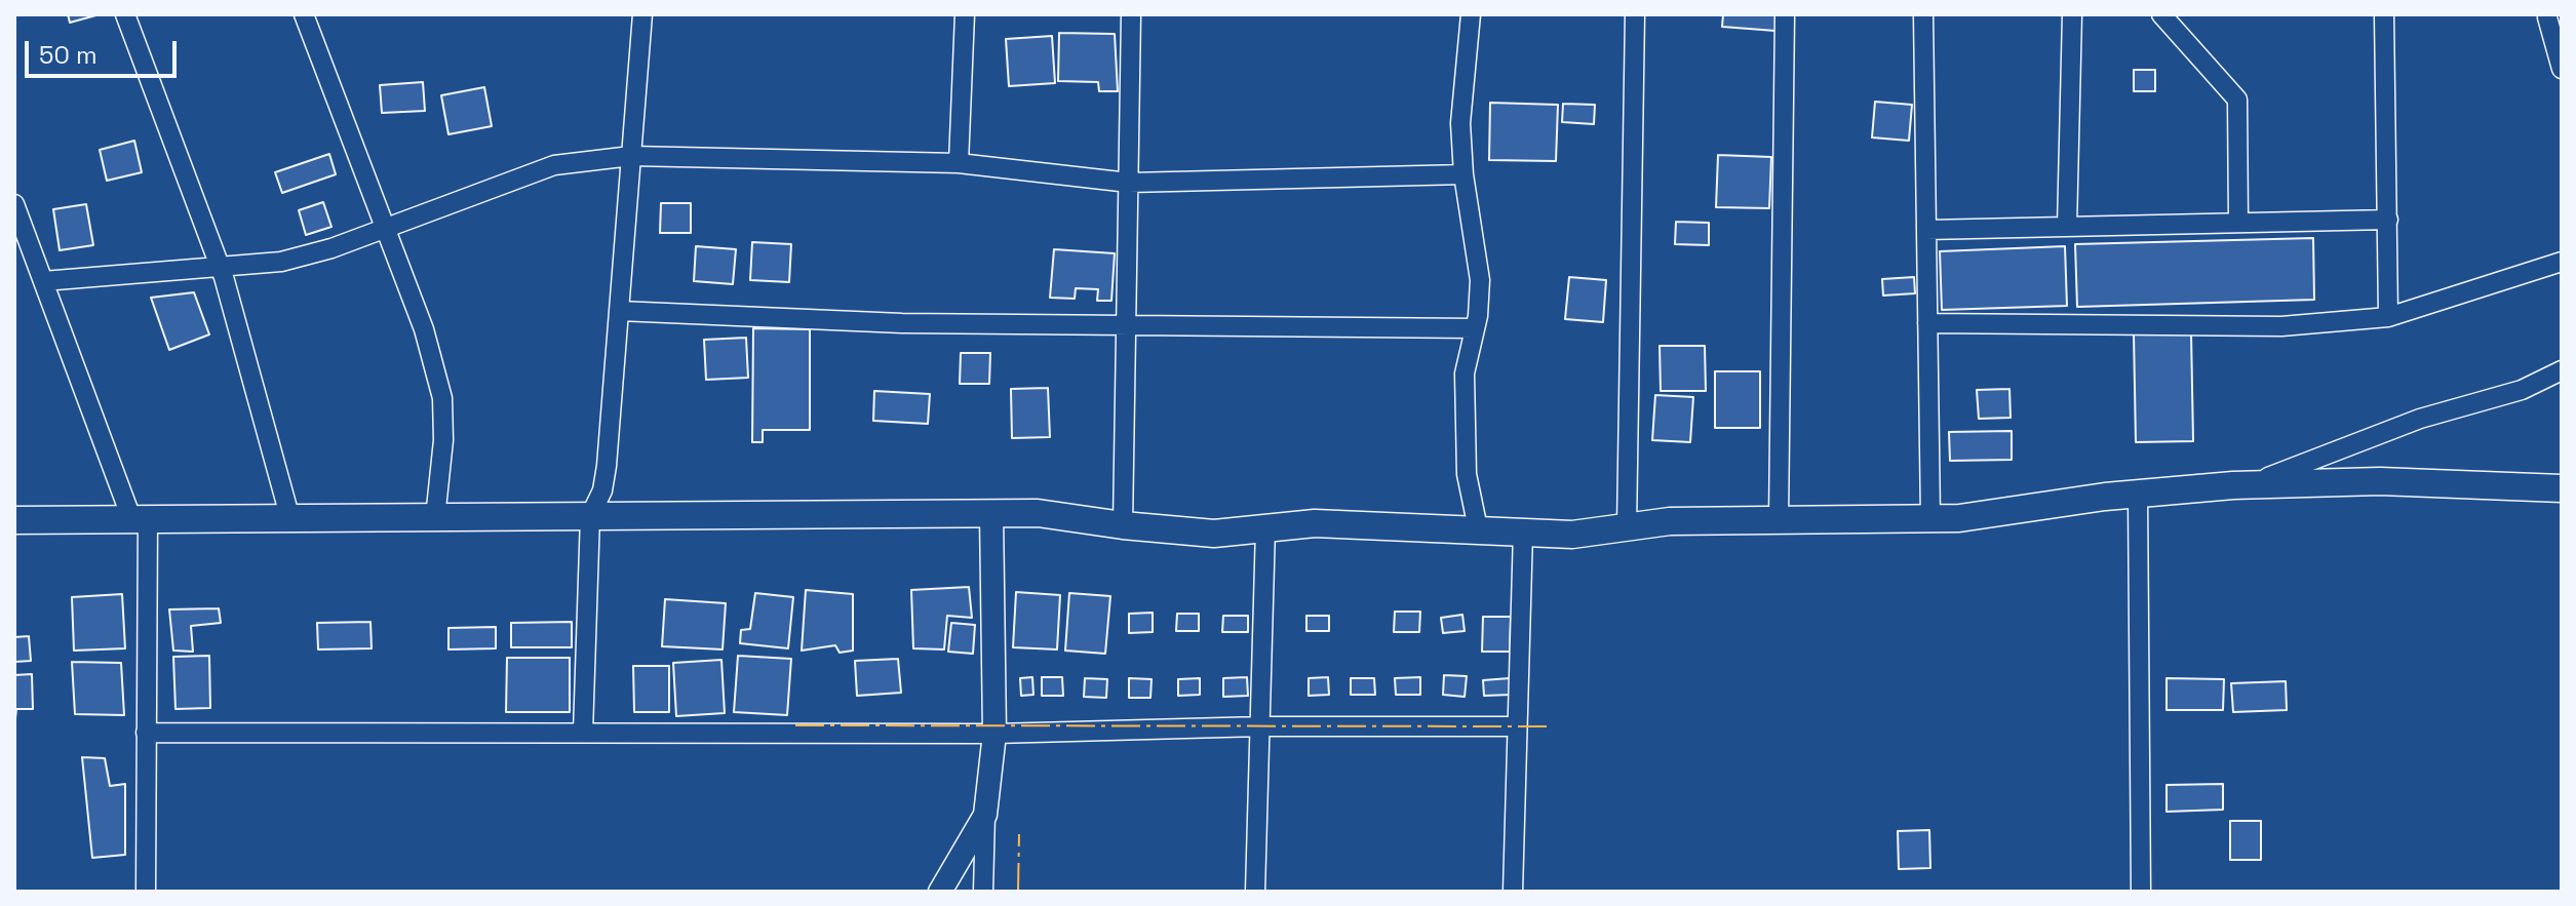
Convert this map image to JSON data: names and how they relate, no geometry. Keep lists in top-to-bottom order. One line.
{"scale_bar":"50 m"}
